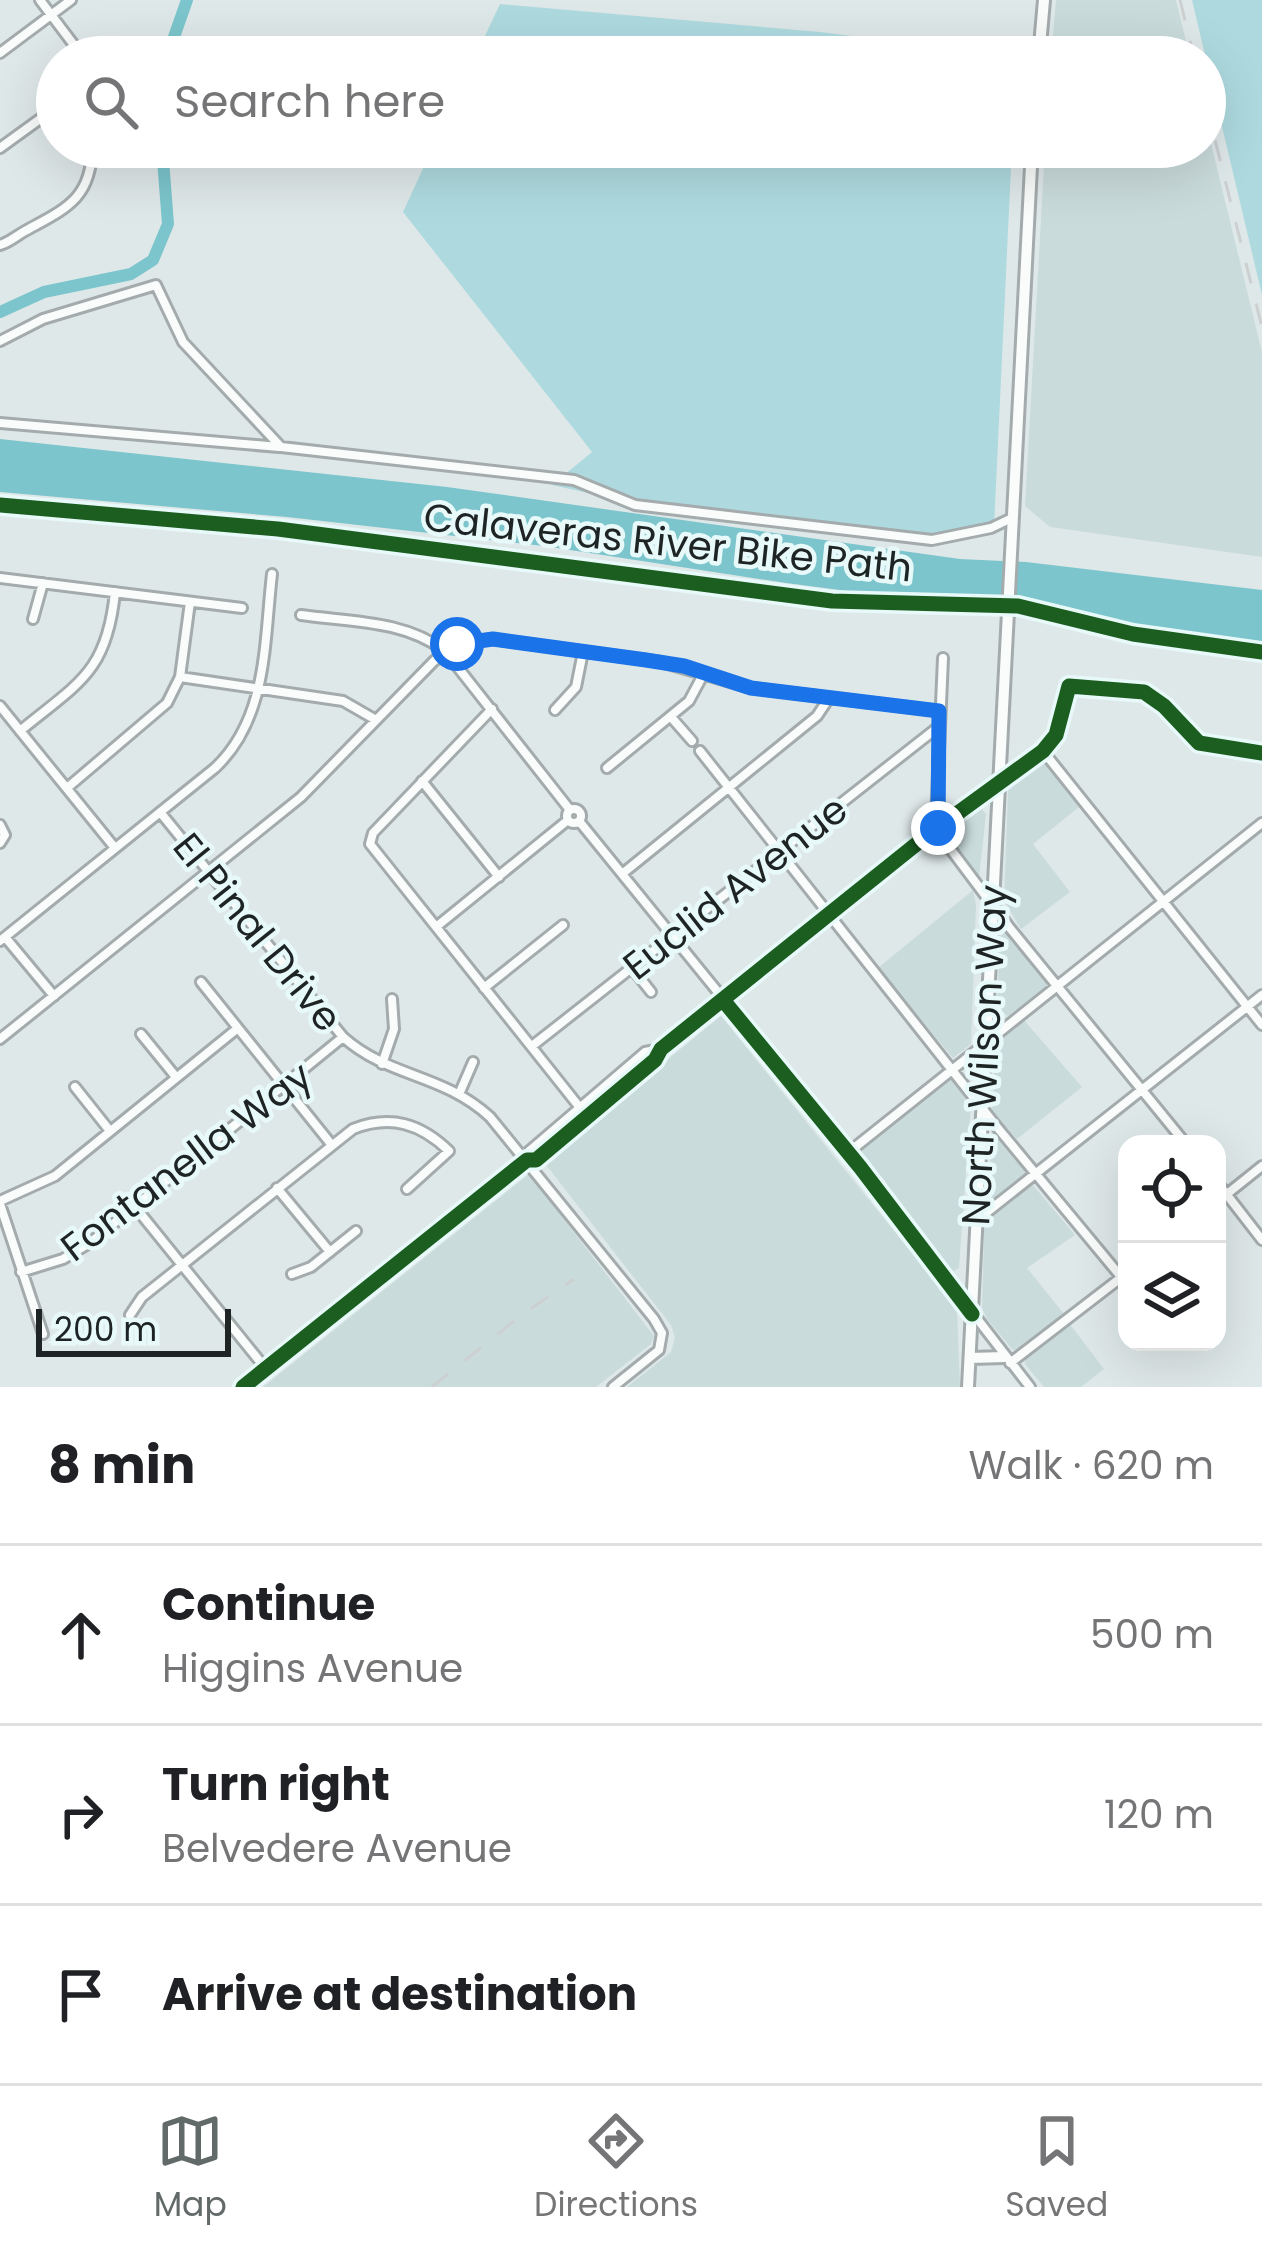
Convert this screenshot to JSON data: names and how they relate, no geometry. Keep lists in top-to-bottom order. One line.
{"streets":{"main road":["North Wilson Way"],"street":["Euclid Avenue","El Pinal Drive","Fontanella Way"],"cycle path":["Calaveras River Bike Path"]},"crossings":[["El Pinal Drive","Fontanella Way"]],"scale_bar":"200 m","page":{"search":"Search here","scale":"200 m","heading":["8 min","Walk · 620 m"],"list":[["Continue","Higgins Avenue","500 m"],["Turn right","Belvedere Avenue","120 m"],"Arrive at destination"],"nav":["Map","Directions","Saved"]}}
